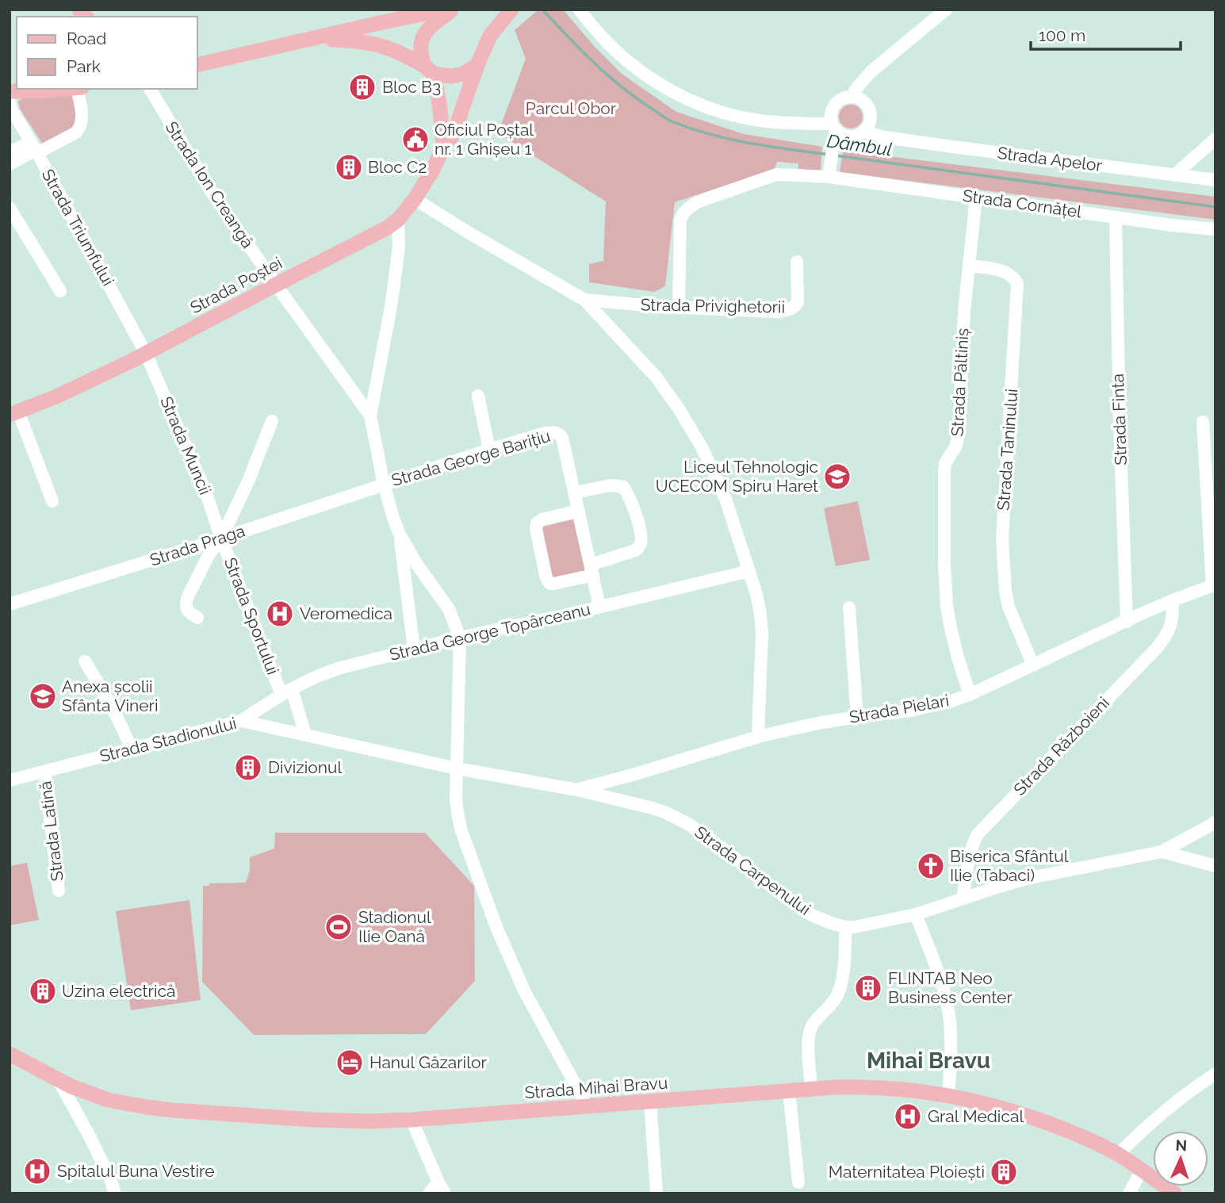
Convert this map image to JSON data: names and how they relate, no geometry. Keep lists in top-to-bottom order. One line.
{"streets":{"main road":["Strada Poștei","Strada Mihai Bravu"],"street":["Strada Apelor","Strada Ion Creangă","Strada Cornățel","Strada Triumfului","Strada Privighetorii","Strada Păltiniș","Strada Finta","Strada Muncii","Strada Taninului","Strada George Barițiu","Strada Praga","Strada Sportului","Strada George Topârceanu","Strada Pielari","Strada Stadionului","Strada Războieni","Strada Latină","Strada Carpenului"]},"crossings":[["Strada Ion Creangă","Strada Poștei"],["Strada Cornățel","Strada Privighetorii"],["Strada Cornățel","Strada Păltiniș"],["Strada Cornățel","Strada Finta"],["Strada Triumfului","Strada Poștei"],["Strada Triumfului","Strada Muncii"],["Strada Poștei","Strada Muncii"],["Strada Păltiniș","Strada Taninului"],["Strada Păltiniș","Strada Pielari"],["Strada Finta","Strada Pielari"],["Strada Muncii","Strada Praga"],["Strada Muncii","Strada Sportului"],["Strada Taninului","Strada Pielari"],["Strada George Barițiu","Strada Praga"],["Strada Praga","Strada Sportului"],["Strada Sportului","Strada George Topârceanu"],["Strada Sportului","Strada Stadionului"],["Strada George Topârceanu","Strada Stadionului"],["Strada Pielari","Strada Stadionului"],["Strada Pielari","Strada Războieni"],["Strada Pielari","Strada Carpenului"],["Strada Stadionului","Strada Latină"],["Strada Războieni","Strada Carpenului"]],"districts":["Mihai Bravu"],"water":["Dâmbul"],"parks":["Parcul Obor"],"places":{"building":["Bloc B3","Bloc C2","Divizionul","FLINTAB Neo Business Center","Uzina electrică","Maternitatea Ploiești"],"public building":["Oficiul Poștal nr. 1 Ghișeu 1"],"school or university":["Liceul Tehnologic UCECOM Spiru Haret","Anexa școlii Sfânta Vineri"],"hospital":["Veromedica","Gral Medical","Spitalul Buna Vestire"],"church":["Biserica Sfântul Ilie (Tabaci)"],"sports":["Stadionul Ilie Oană"],"hotel":["Hanul Găzarilor"]},"legend":["Road","Park"],"scale_bar":"100 m","north":"top"}
